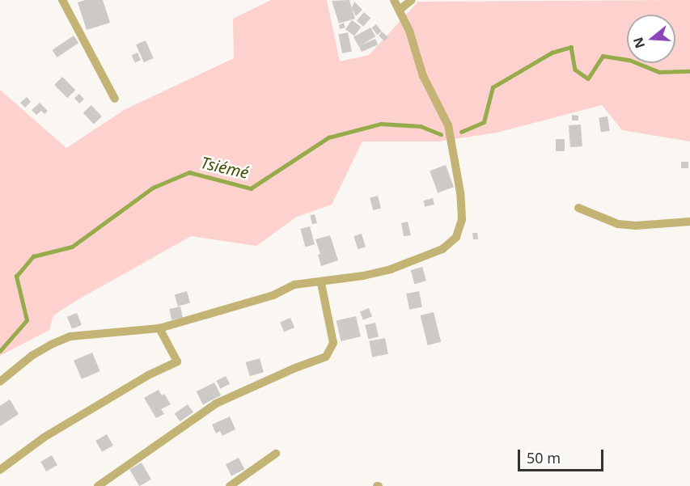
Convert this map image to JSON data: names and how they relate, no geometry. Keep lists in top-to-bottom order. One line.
{"water":["Tsiémé"],"scale_bar":"50 m","north":"left"}
